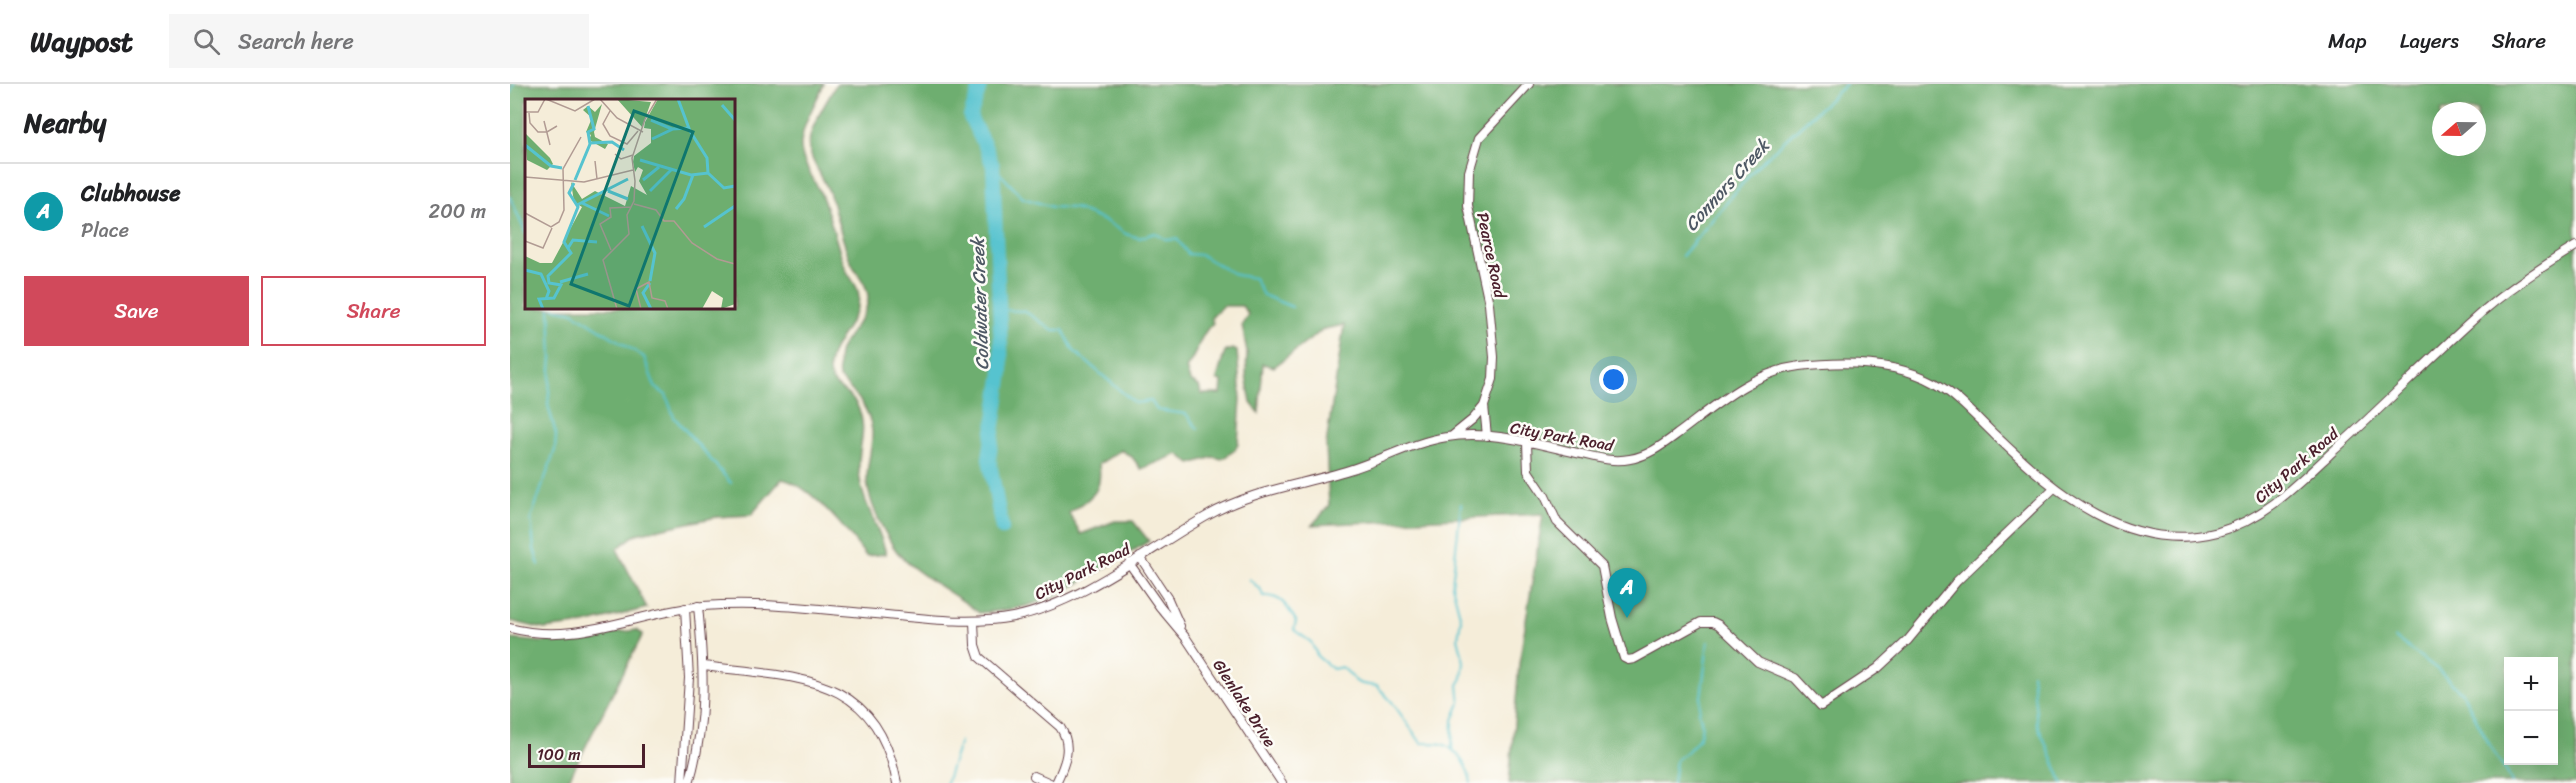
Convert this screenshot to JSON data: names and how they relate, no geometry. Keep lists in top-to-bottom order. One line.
{"streets":{"street":["Pearce Road","City Park Road","Glenlake Drive"]},"crossings":[["Pearce Road","City Park Road"],["City Park Road","Glenlake Drive"]],"water":["Connors Creek","Coldwater Creek"],"scale_bar":"100 m","north":"left","page":{"header":"Waypost","search":"Search here","nav":["Map","Layers","Share"],"heading":"Nearby","list":[{"mark":"A","name":"Clubhouse","note":"Place","value":"200 m"}],"buttons":["Save","Share"],"pins":"A","map_buttons":["+","−"],"scale":"100 m"}}
